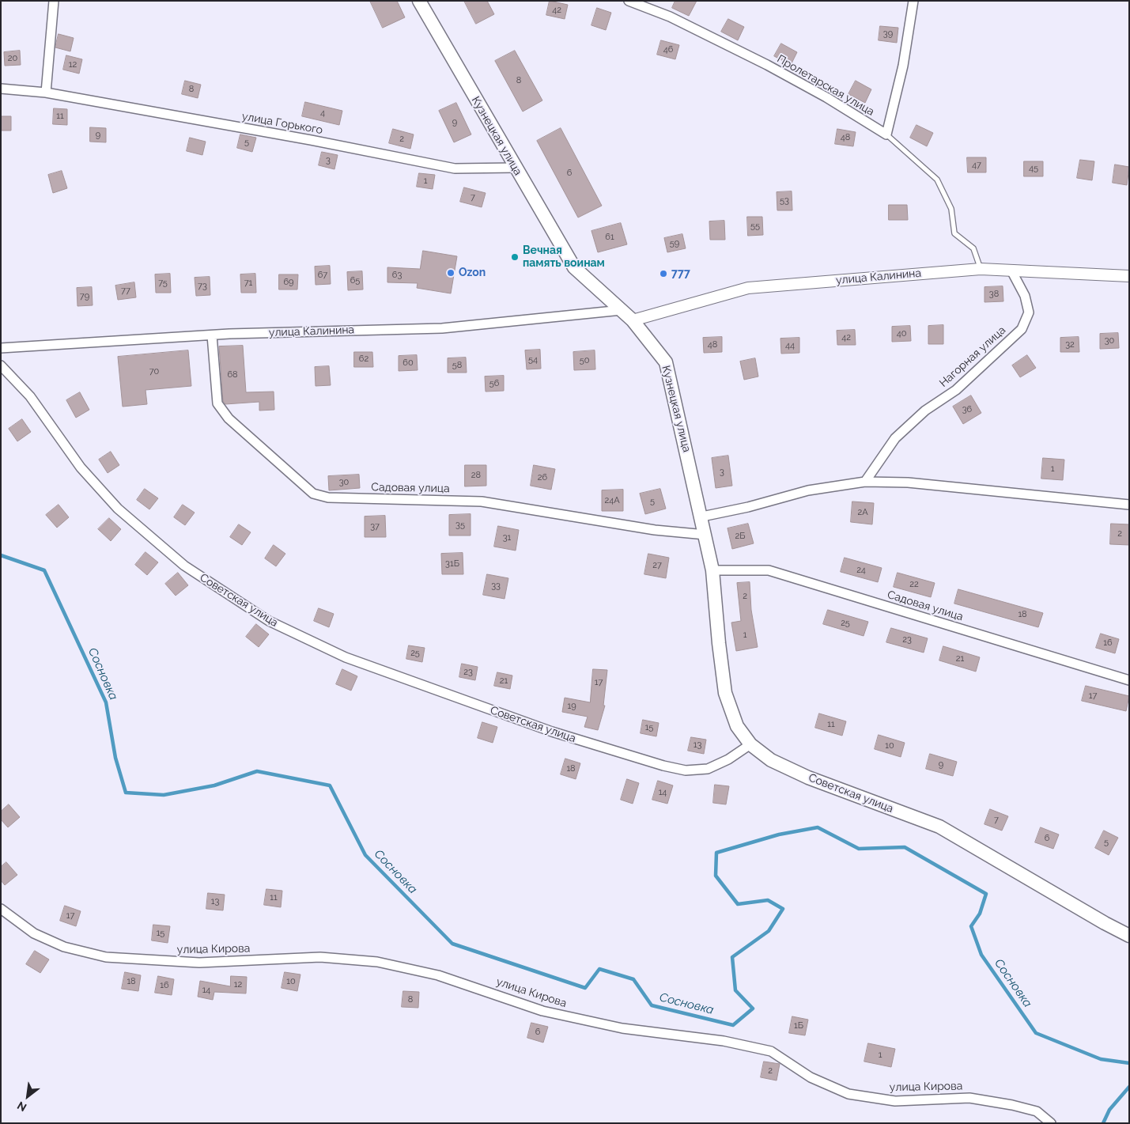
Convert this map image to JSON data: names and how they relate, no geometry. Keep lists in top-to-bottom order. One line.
{"streets":{"main road":["Кузнецкая улица","Советская улица"],"street":["Пролетарская улица","улица Горького","улица Калинина","Нагорная улица","Садовая улица","улица Кирова"]},"crossings":[["улица Горького","Кузнецкая улица"],["Кузнецкая улица","улица Калинина"],["Кузнецкая улица","Садовая улица"],["Кузнецкая улица","Советская улица"],["улица Калинина","Нагорная улица"],["улица Калинина","Садовая улица"]],"water":["Сосновка"],"places":["Вечная память воинам","Ozon","777"],"house_numbers":["42","39","46","20","12","8","8","4","11","9","9","48","2","5","3","47","45","6","1","7","53","55","61","59","67","63","65","69","75","71","73","77","38","79","40","42","30","48","32","44","62","54","50","60","58","70","68","56","36","1","3","28","26","30","24А","5","2А","35","37","2","2Б","31","31Б","27","24","22","33","2","18","25","1","23","16","25","21","23","21","17","17","19","11","15","13","10","9","18","14","7","6","5","11","13","17","15","18","10","12","16","14","8","1Б","6","1","2"],"north":"bottom left"}
